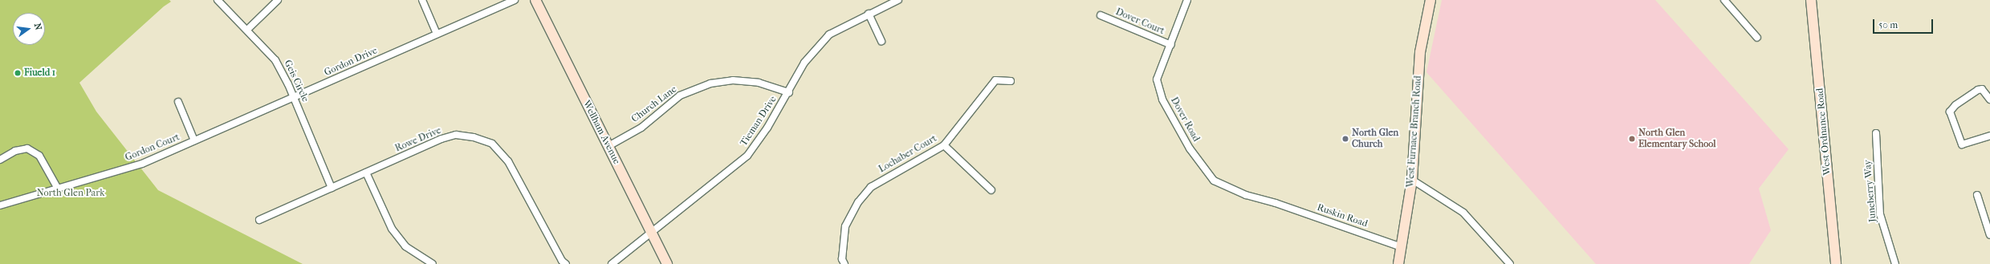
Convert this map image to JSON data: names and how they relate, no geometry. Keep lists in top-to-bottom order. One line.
{"streets":{"street":["Dover Court","Gordon Drive","Geis Circle","Church Lane","Dover Road","Tieman Drive","West Furnace Branch Road","West Ordnance Road","Wellham Avenue","Rowe Drive","Gordon Court","Lochaber Court","Juneberry Way","Ruskin Road"]},"crossings":[["Dover Court","Dover Road"],["Gordon Drive","Geis Circle"],["Gordon Drive","Gordon Court"],["Geis Circle","Rowe Drive"],["Church Lane","Tieman Drive"],["Church Lane","Wellham Avenue"],["Dover Road","Ruskin Road"],["Tieman Drive","Wellham Avenue"],["West Furnace Branch Road","Ruskin Road"]],"parks":["North Glen Park"],"places":["Fiueld 1","North Glen Church","North Glen Elementary School"],"scale_bar":"50 m","north":"right"}
